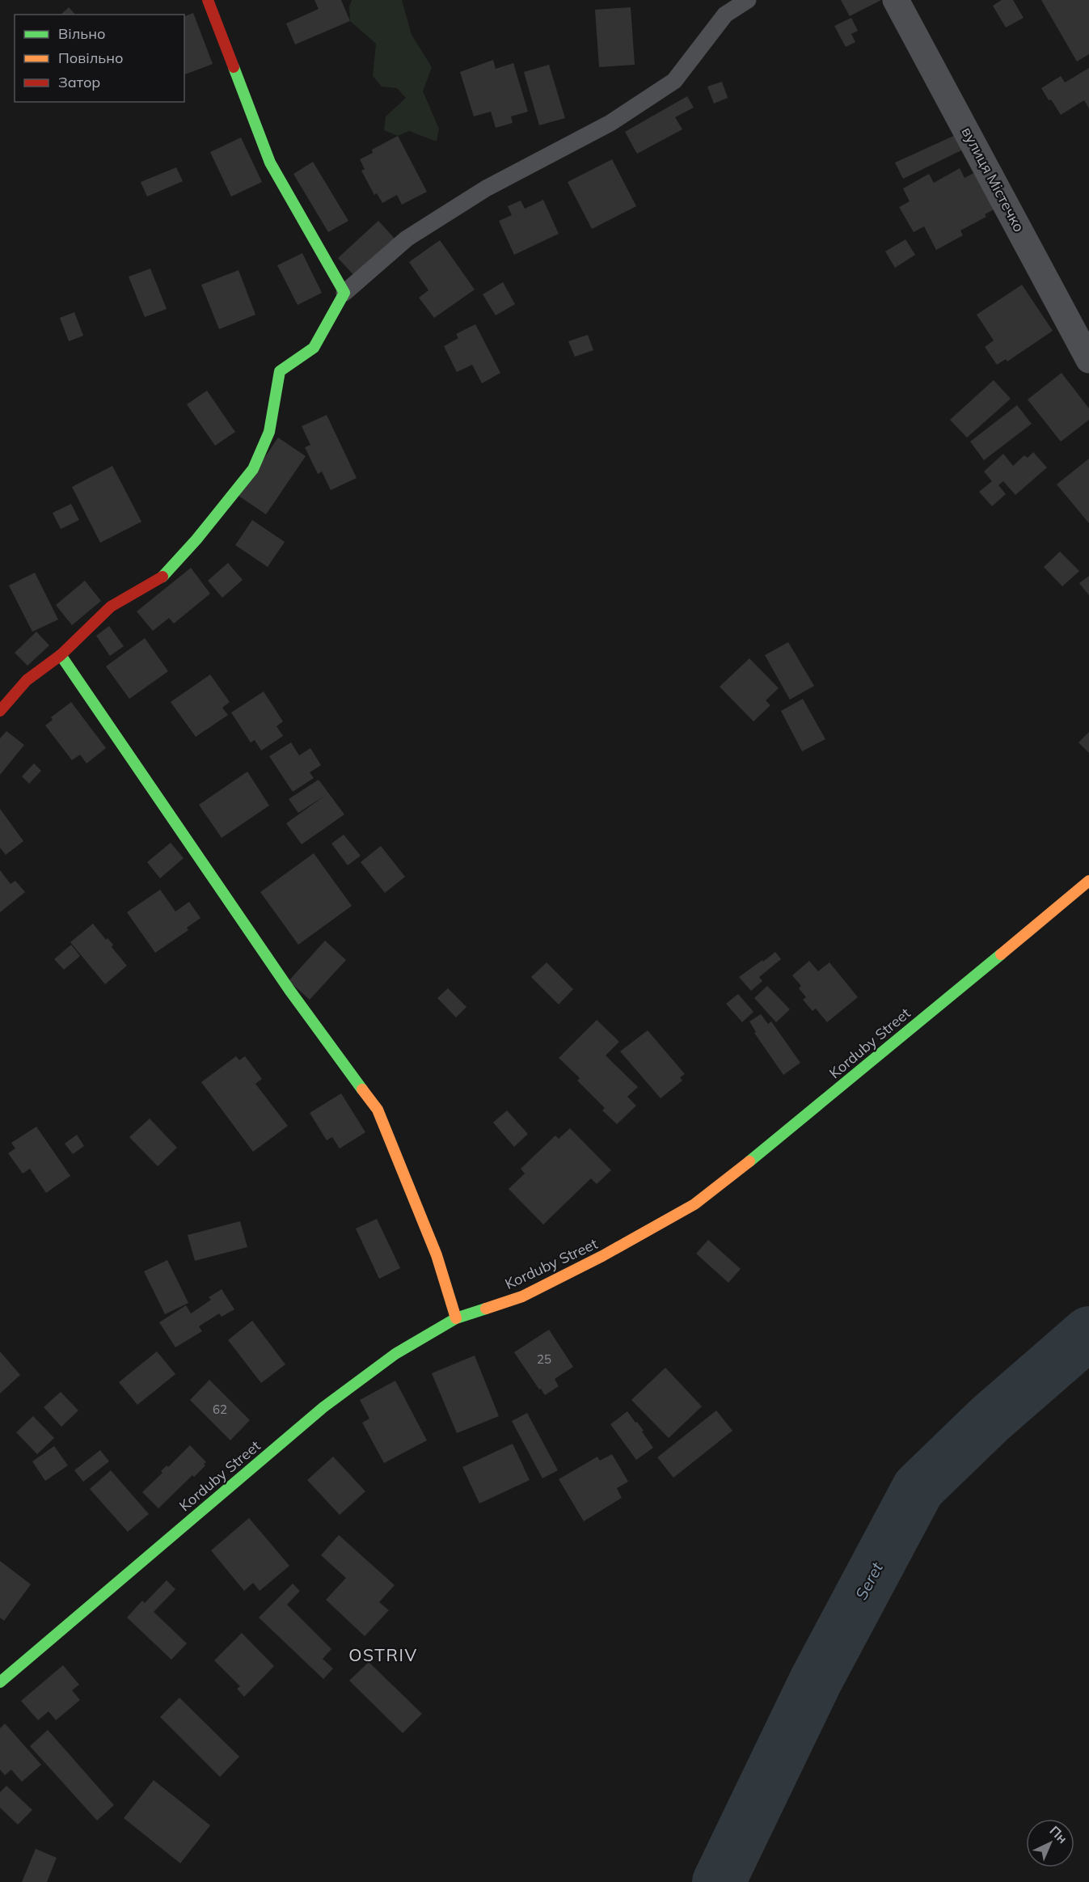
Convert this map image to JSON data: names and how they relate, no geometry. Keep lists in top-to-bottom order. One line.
{"streets":{"street":["вулиця Містечко","Korduby Street"]},"districts":["OSTRIV"],"water":["Seret"],"house_numbers":["25","62"],"legend":["Вільно","Повільно","Затор"],"north":"top right"}
